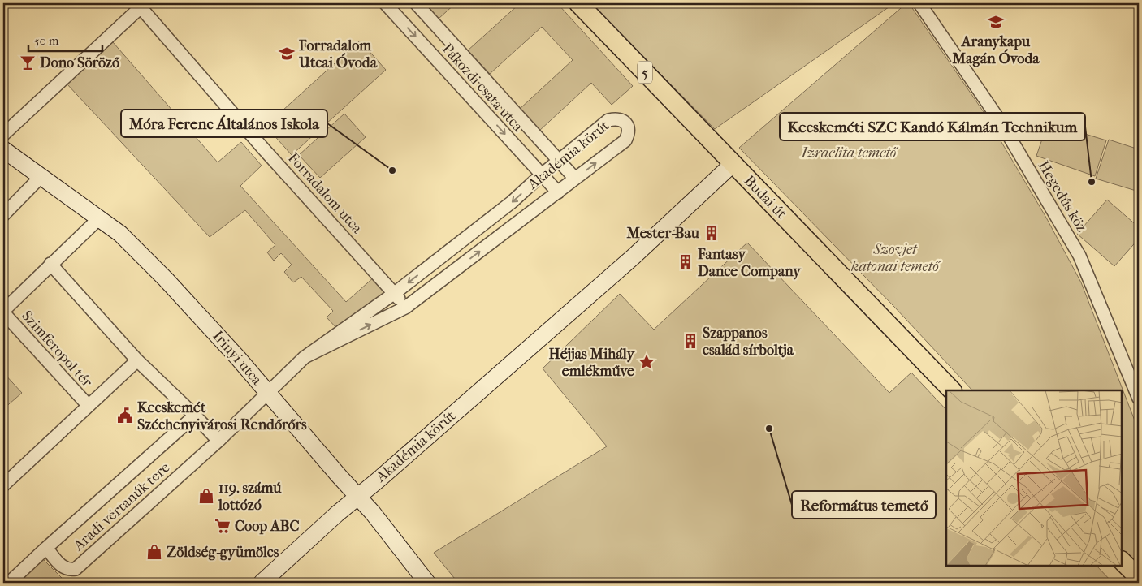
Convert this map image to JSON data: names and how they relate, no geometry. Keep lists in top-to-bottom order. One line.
{"streets":{"main road":["5","Budai út"],"street":["Pákozdi csata utca","Akadémia körút","Forradalom utca","Hegedűs köz","Szimferopol tér","Irinyi utca","Aradi vértanúk tere"]},"crossings":[["Pákozdi csata utca","Akadémia körút"],["Akadémia körút","Forradalom utca"],["Akadémia körút","Budai út"],["Akadémia körút","Irinyi utca"],["Akadémia körút","Aradi vértanúk tere"],["Irinyi utca","Aradi vértanúk tere"]],"parks":["Izraelita temető","Szovjet katonai temető"],"places":{"school or university":["Aranykapu Magán Óvoda","Forradalom Utcai Óvoda"],"bar":["Dono Söröző"],"other":["Móra Ferenc Általános Iskola","Kecskeméti SZC Kandó Kálmán Technikum","Református temető"],"building":["Mester-Bau","Fantasy Dance Company","Szappanos család sírboltja"],"place":["Héjjas Mihály emlékműve"],"public building":["Kecskemét Széchenyivárosi Rendőrőrs"],"shop":["119. számú lottózó","Zöldség-gyümölcs"],"supermarket":["Coop ABC"]},"scale_bar":"50 m"}
